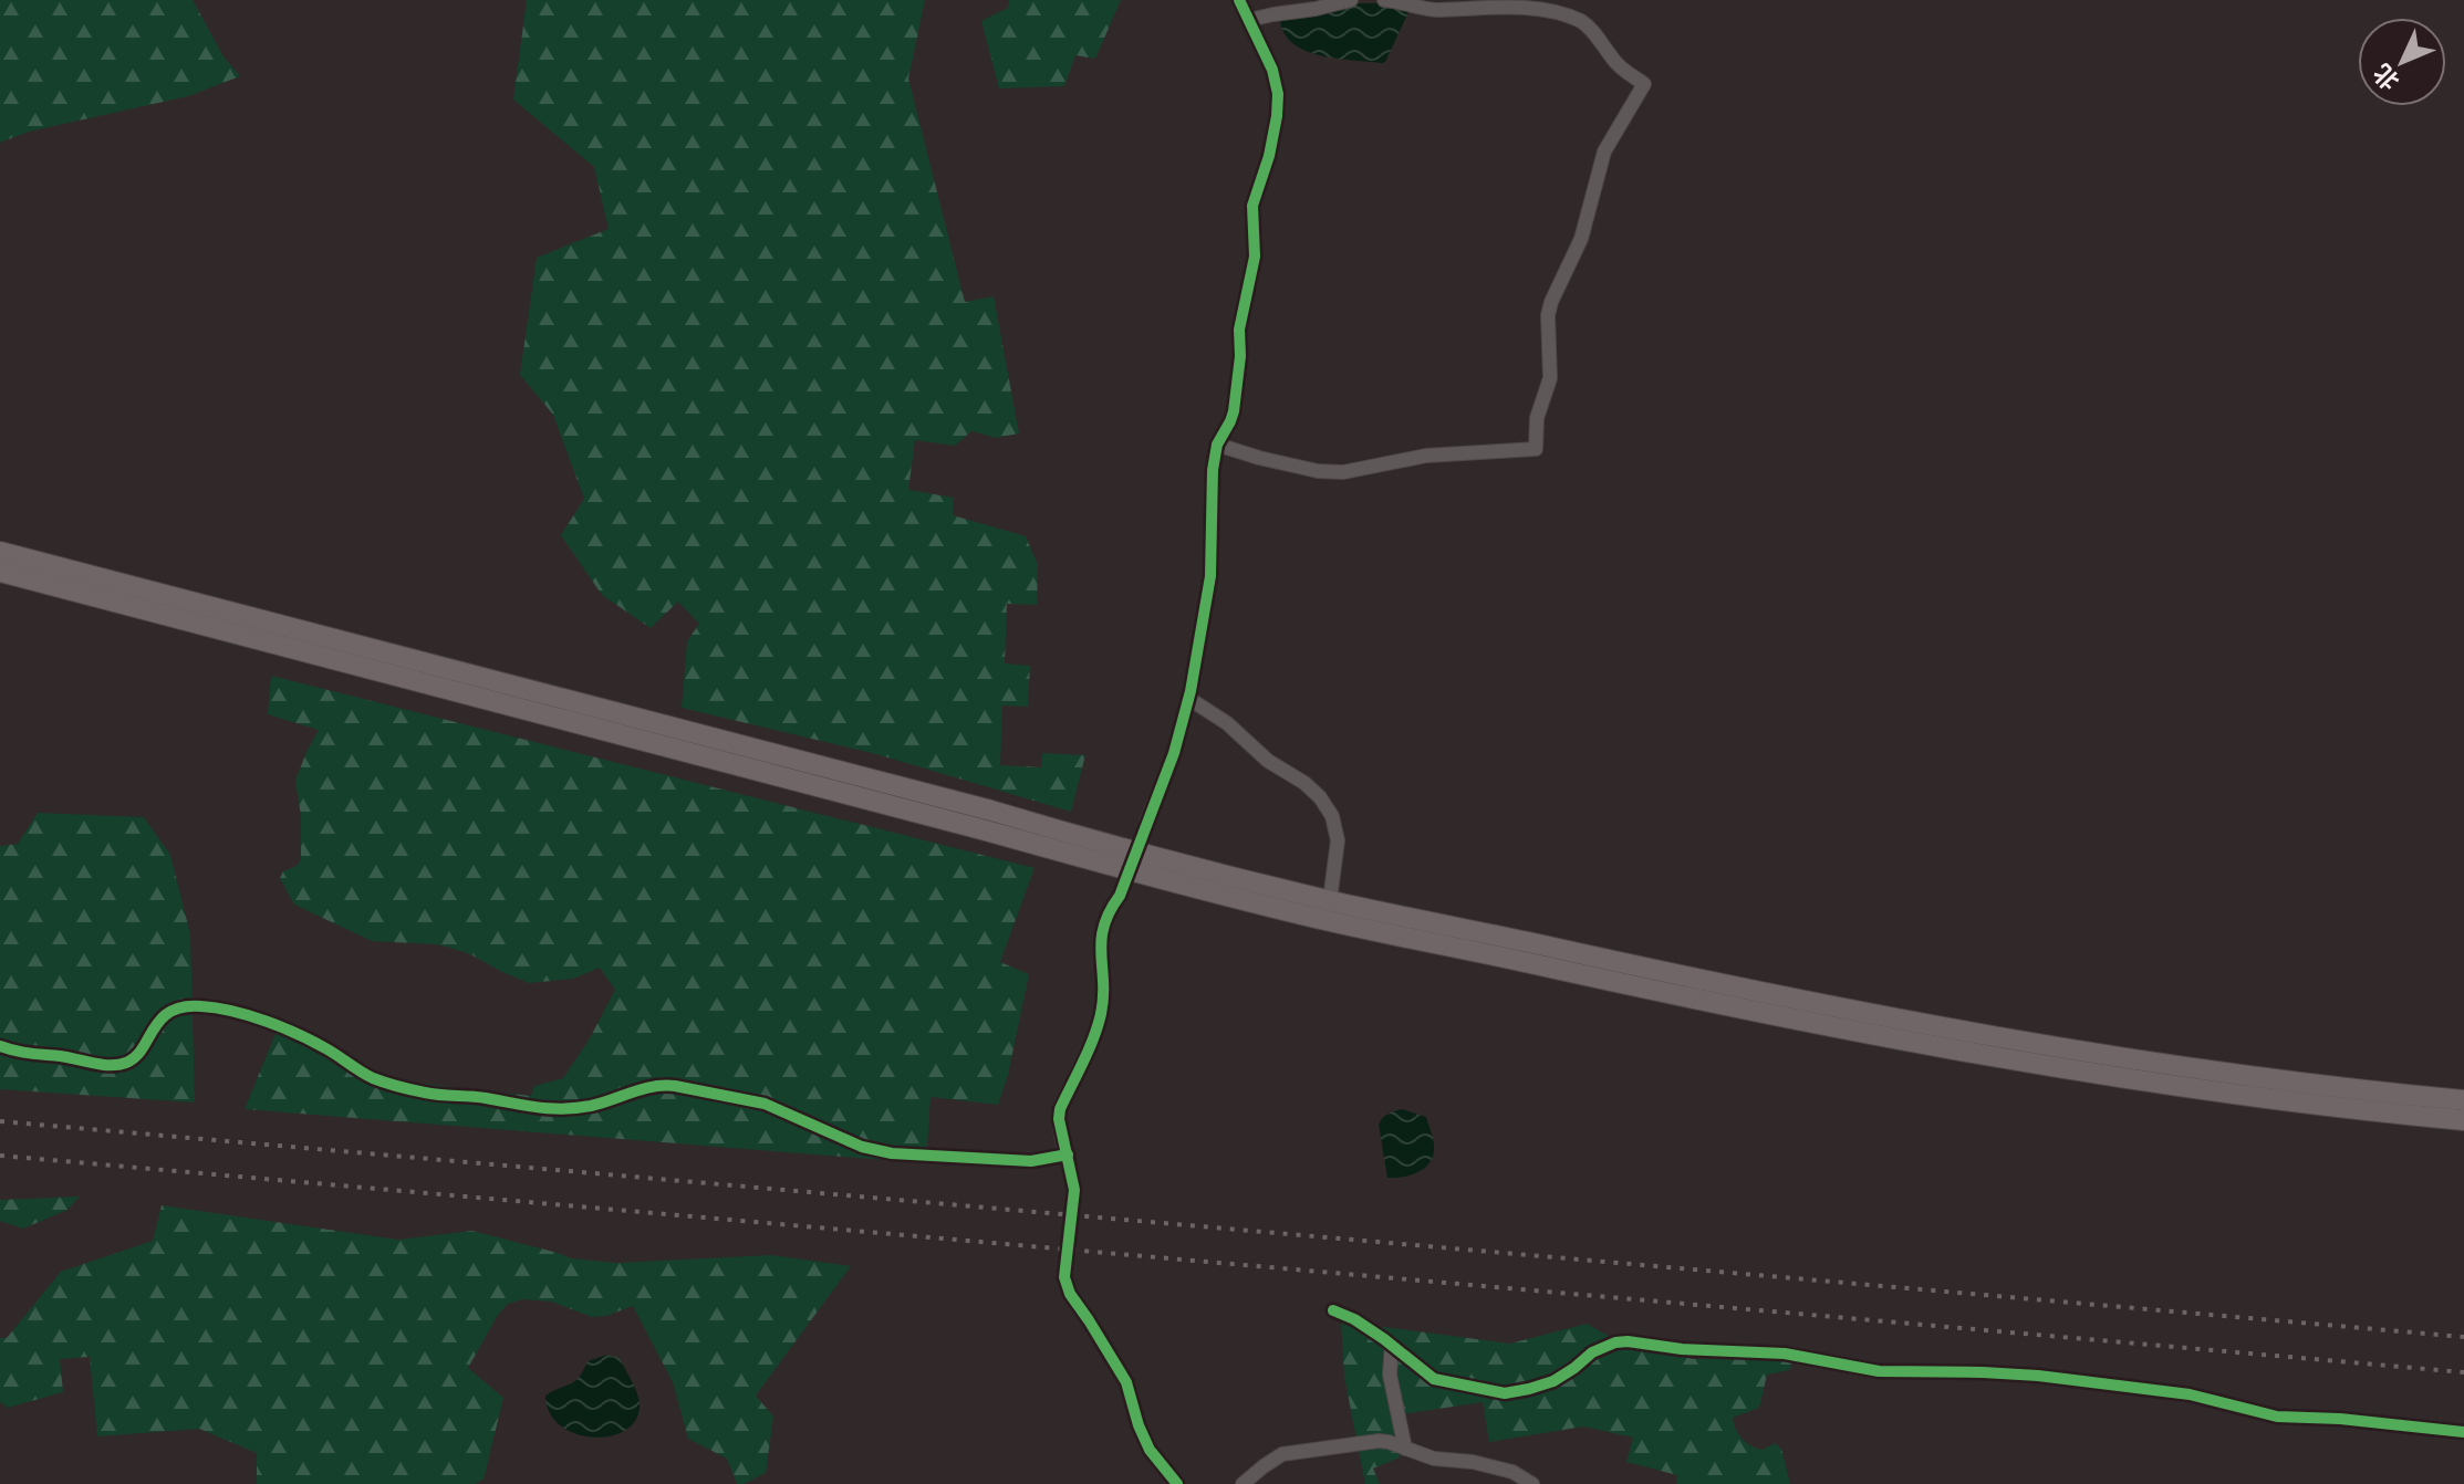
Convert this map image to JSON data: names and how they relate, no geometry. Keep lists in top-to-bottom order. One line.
{"north":"bottom left"}
